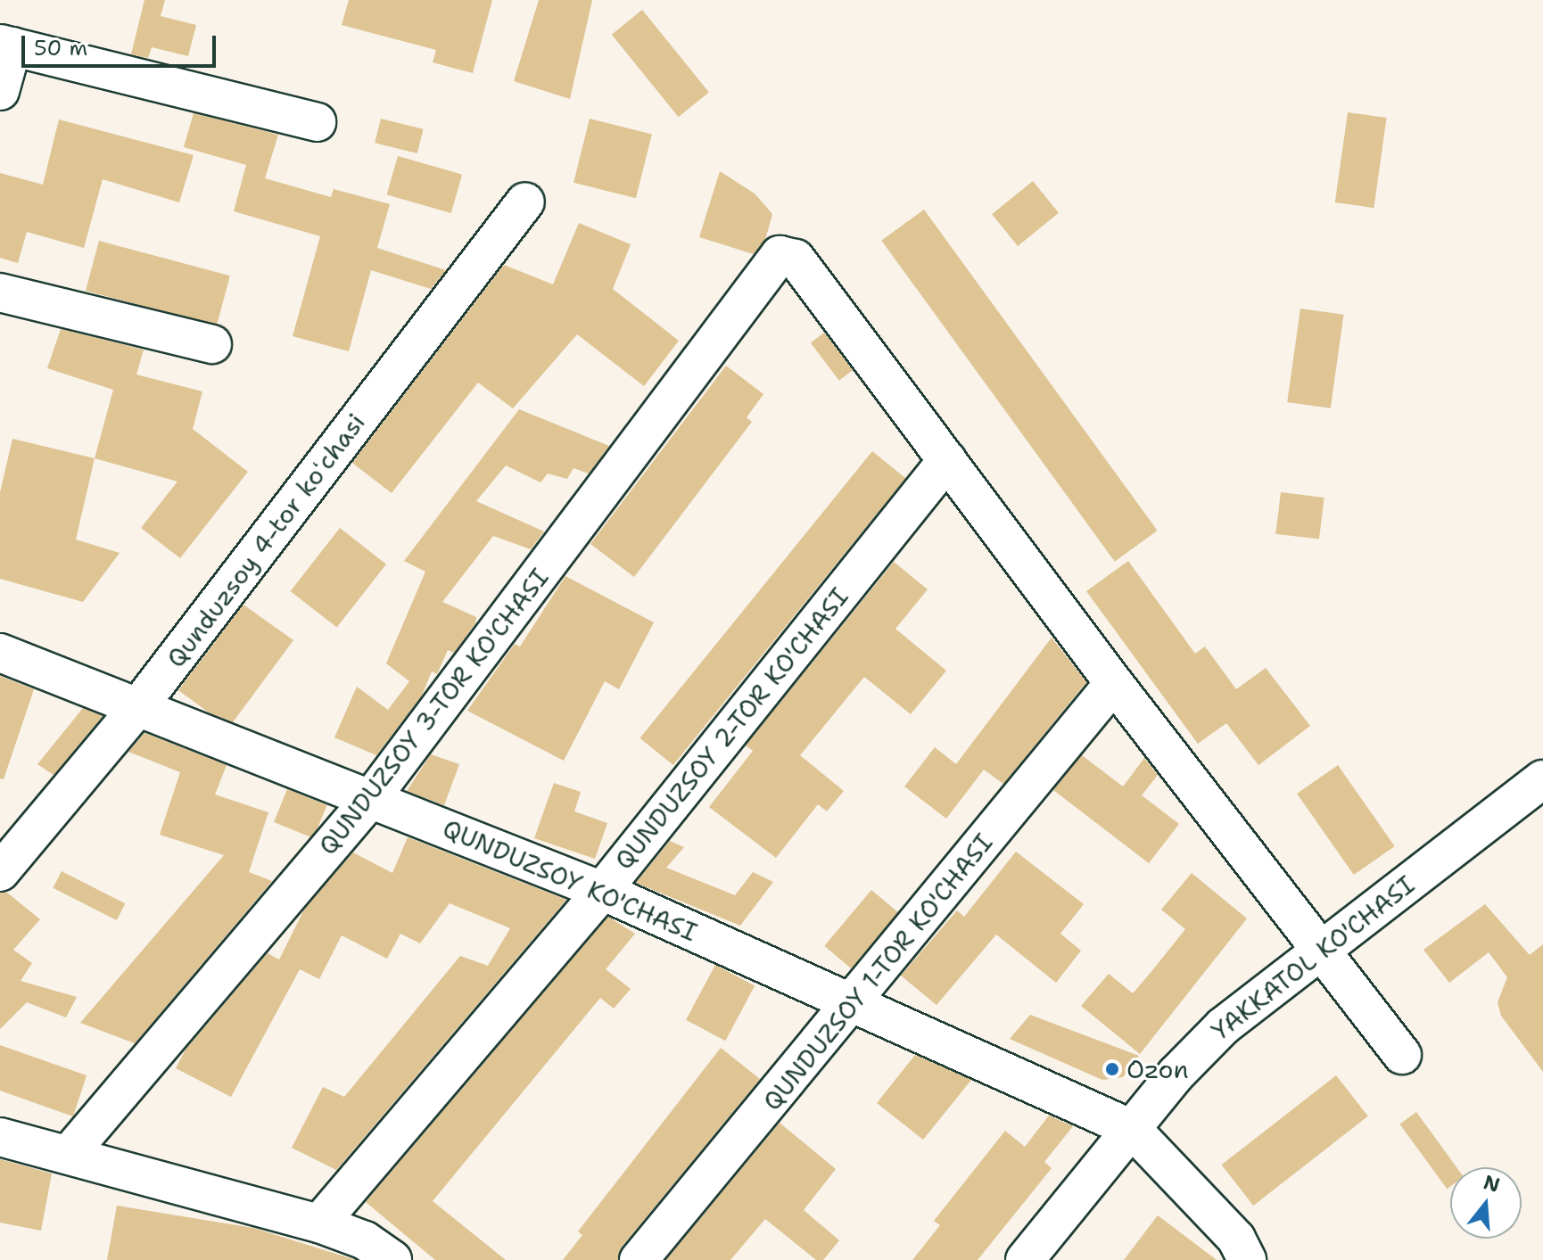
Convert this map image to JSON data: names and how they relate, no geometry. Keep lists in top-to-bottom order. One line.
{"streets":{"street":["Qunduzsoy 4-tor koʻchasi","QUNDUZSOY 3-TOR KO'CHASI","QUNDUZSOY 2-TOR KO'CHASI","QUNDUZSOY KO'CHASI","YAKKATOL KO'CHASI","QUNDUZSOY 1-TOR KO'CHASI"]},"crossings":[["Qunduzsoy 4-tor koʻchasi","QUNDUZSOY KO'CHASI"],["QUNDUZSOY 3-TOR KO'CHASI","QUNDUZSOY 2-TOR KO'CHASI"],["QUNDUZSOY 3-TOR KO'CHASI","QUNDUZSOY KO'CHASI"],["QUNDUZSOY 2-TOR KO'CHASI","QUNDUZSOY KO'CHASI"],["QUNDUZSOY KO'CHASI","YAKKATOL KO'CHASI"],["QUNDUZSOY KO'CHASI","QUNDUZSOY 1-TOR KO'CHASI"]],"places":["Ozon"],"scale_bar":"50 m","north":"top"}
